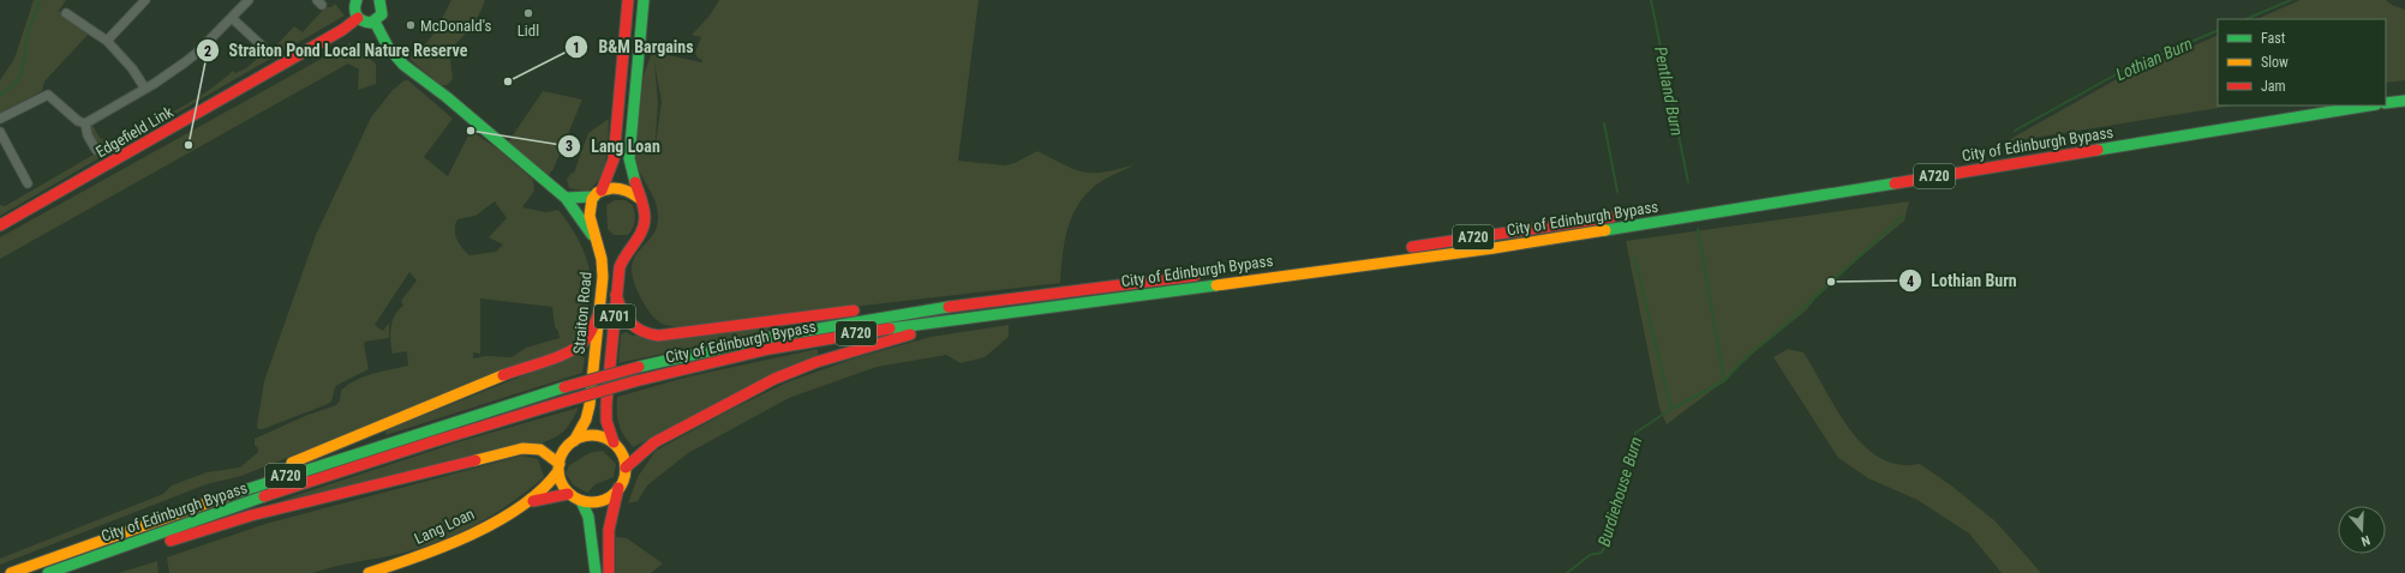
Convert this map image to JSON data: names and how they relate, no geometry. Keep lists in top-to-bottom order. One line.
{"streets":{"main road":["Edgefield Link","City of Edinburgh Bypass","A720","Straiton Road","A701","Lang Loan"]},"crossings":[["Straiton Road","A701"],["Straiton Road","Lang Loan"],["A701","Lang Loan"]],"water":["Lothian Burn","Pentland Burn","Burdiehouse Burn"],"places":["Lidl","McDonald's","B&M Bargains","Lang Loan","Straiton Pond Local Nature Reserve","Lothian Burn"],"legend":["Fast","Slow","Jam"],"north":"bottom"}
